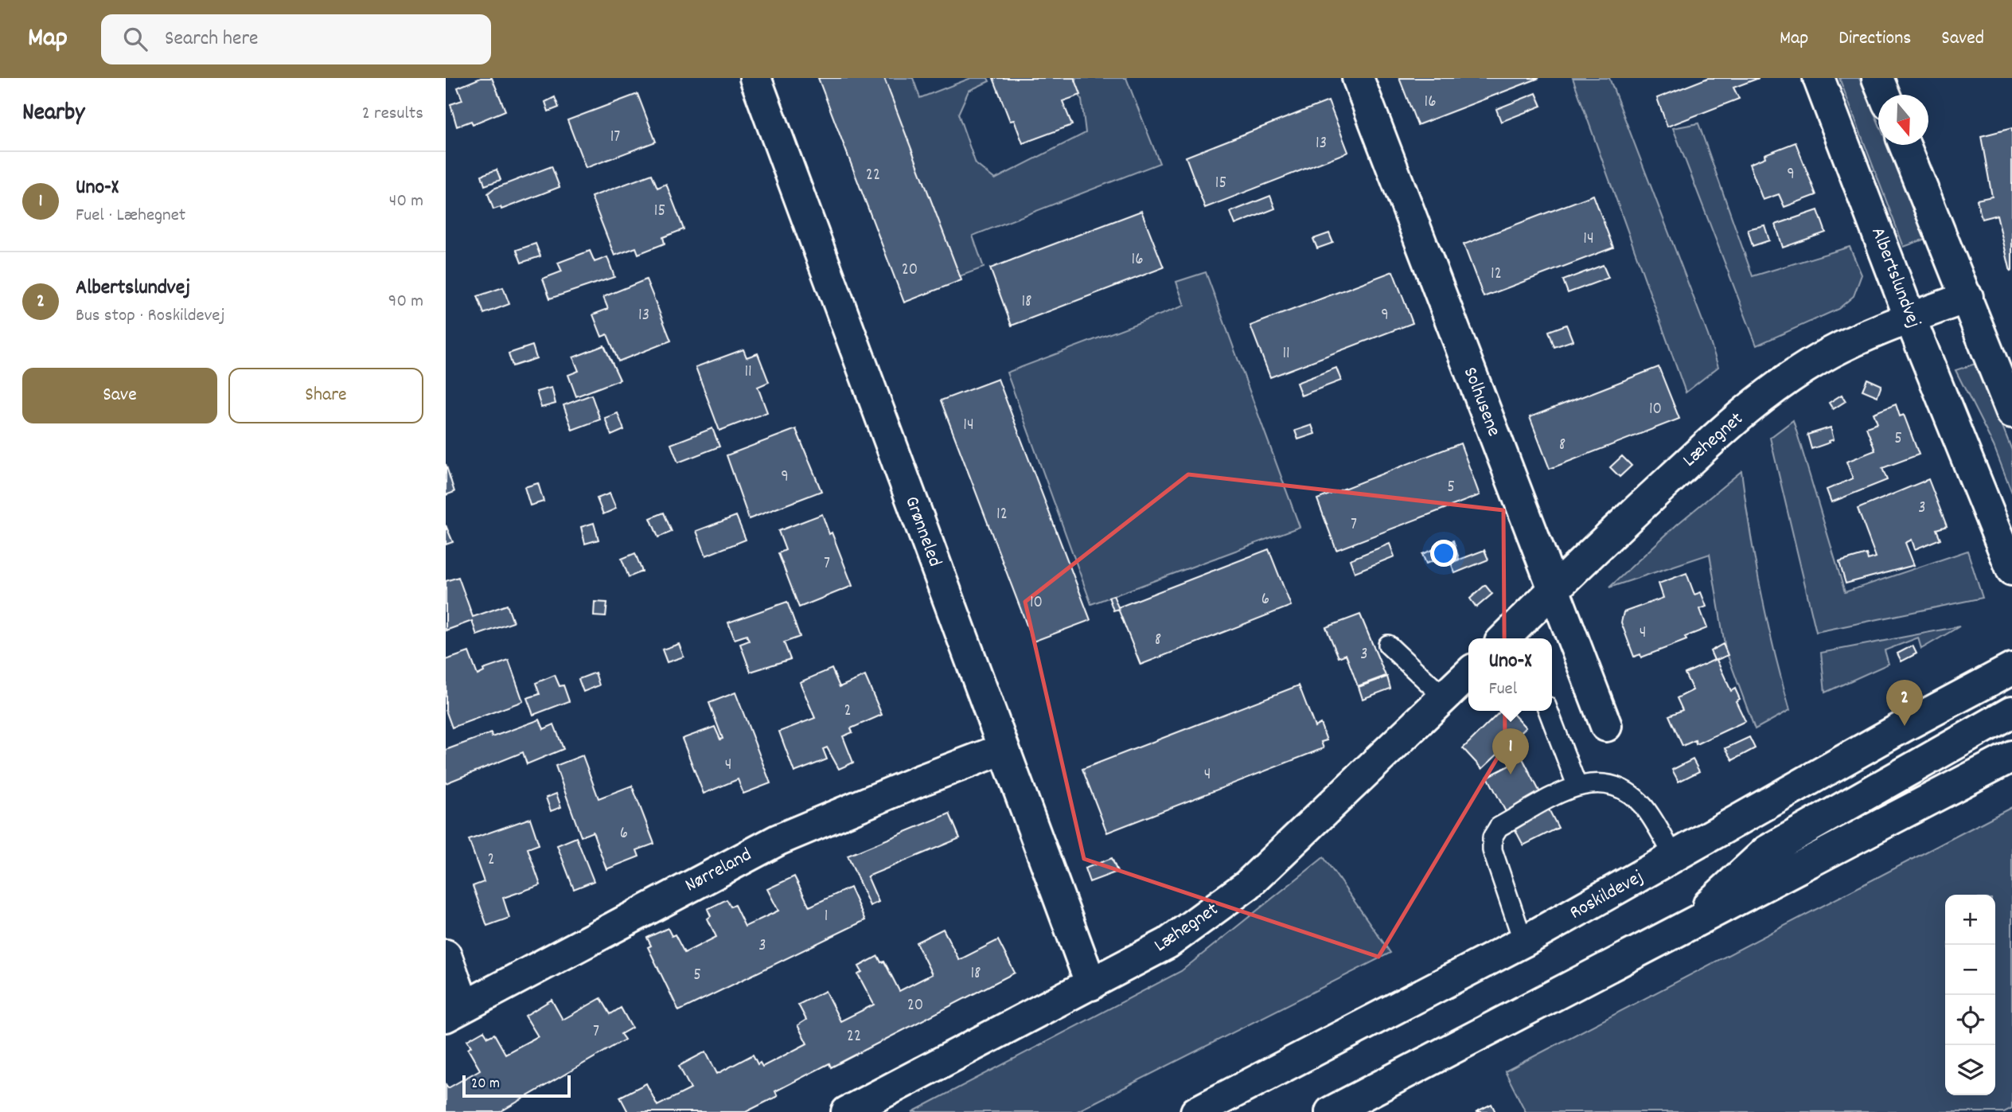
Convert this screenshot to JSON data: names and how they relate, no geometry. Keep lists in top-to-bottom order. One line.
{"streets":{"street":["Albertslundvej","Solhusene","Læhegnet","Grønneled","Nørreland","Roskildevej"]},"crossings":[["Albertslundvej","Læhegnet"],["Solhusene","Læhegnet"],["Læhegnet","Grønneled"],["Grønneled","Nørreland"]],"house_numbers":["16","17","13","9","22","15","15","14","16","20","12","18","13","9","11","11","10","14","5","8","9","5","3","12","7","7","6","10","4","8","3","2","4","4","6","2","1","3","18","5","20","7","22"],"scale_bar":"20 m","north":"bottom","page":{"header":"Map","search":"Search here","nav":["Map","Directions","Saved"],"heading":["Nearby","2 results"],"list":[{"mark":"1","name":"Uno-X","note":"Fuel · Læhegnet","value":"40 m"},{"mark":"2","name":"Albertslundvej","note":"Bus stop · Roskildevej","value":"90 m"}],"buttons":["Save","Share"],"popup":["Uno-X","Fuel"],"pins":["2","1"],"map_buttons":["+","−"],"scale":"20 m"}}
